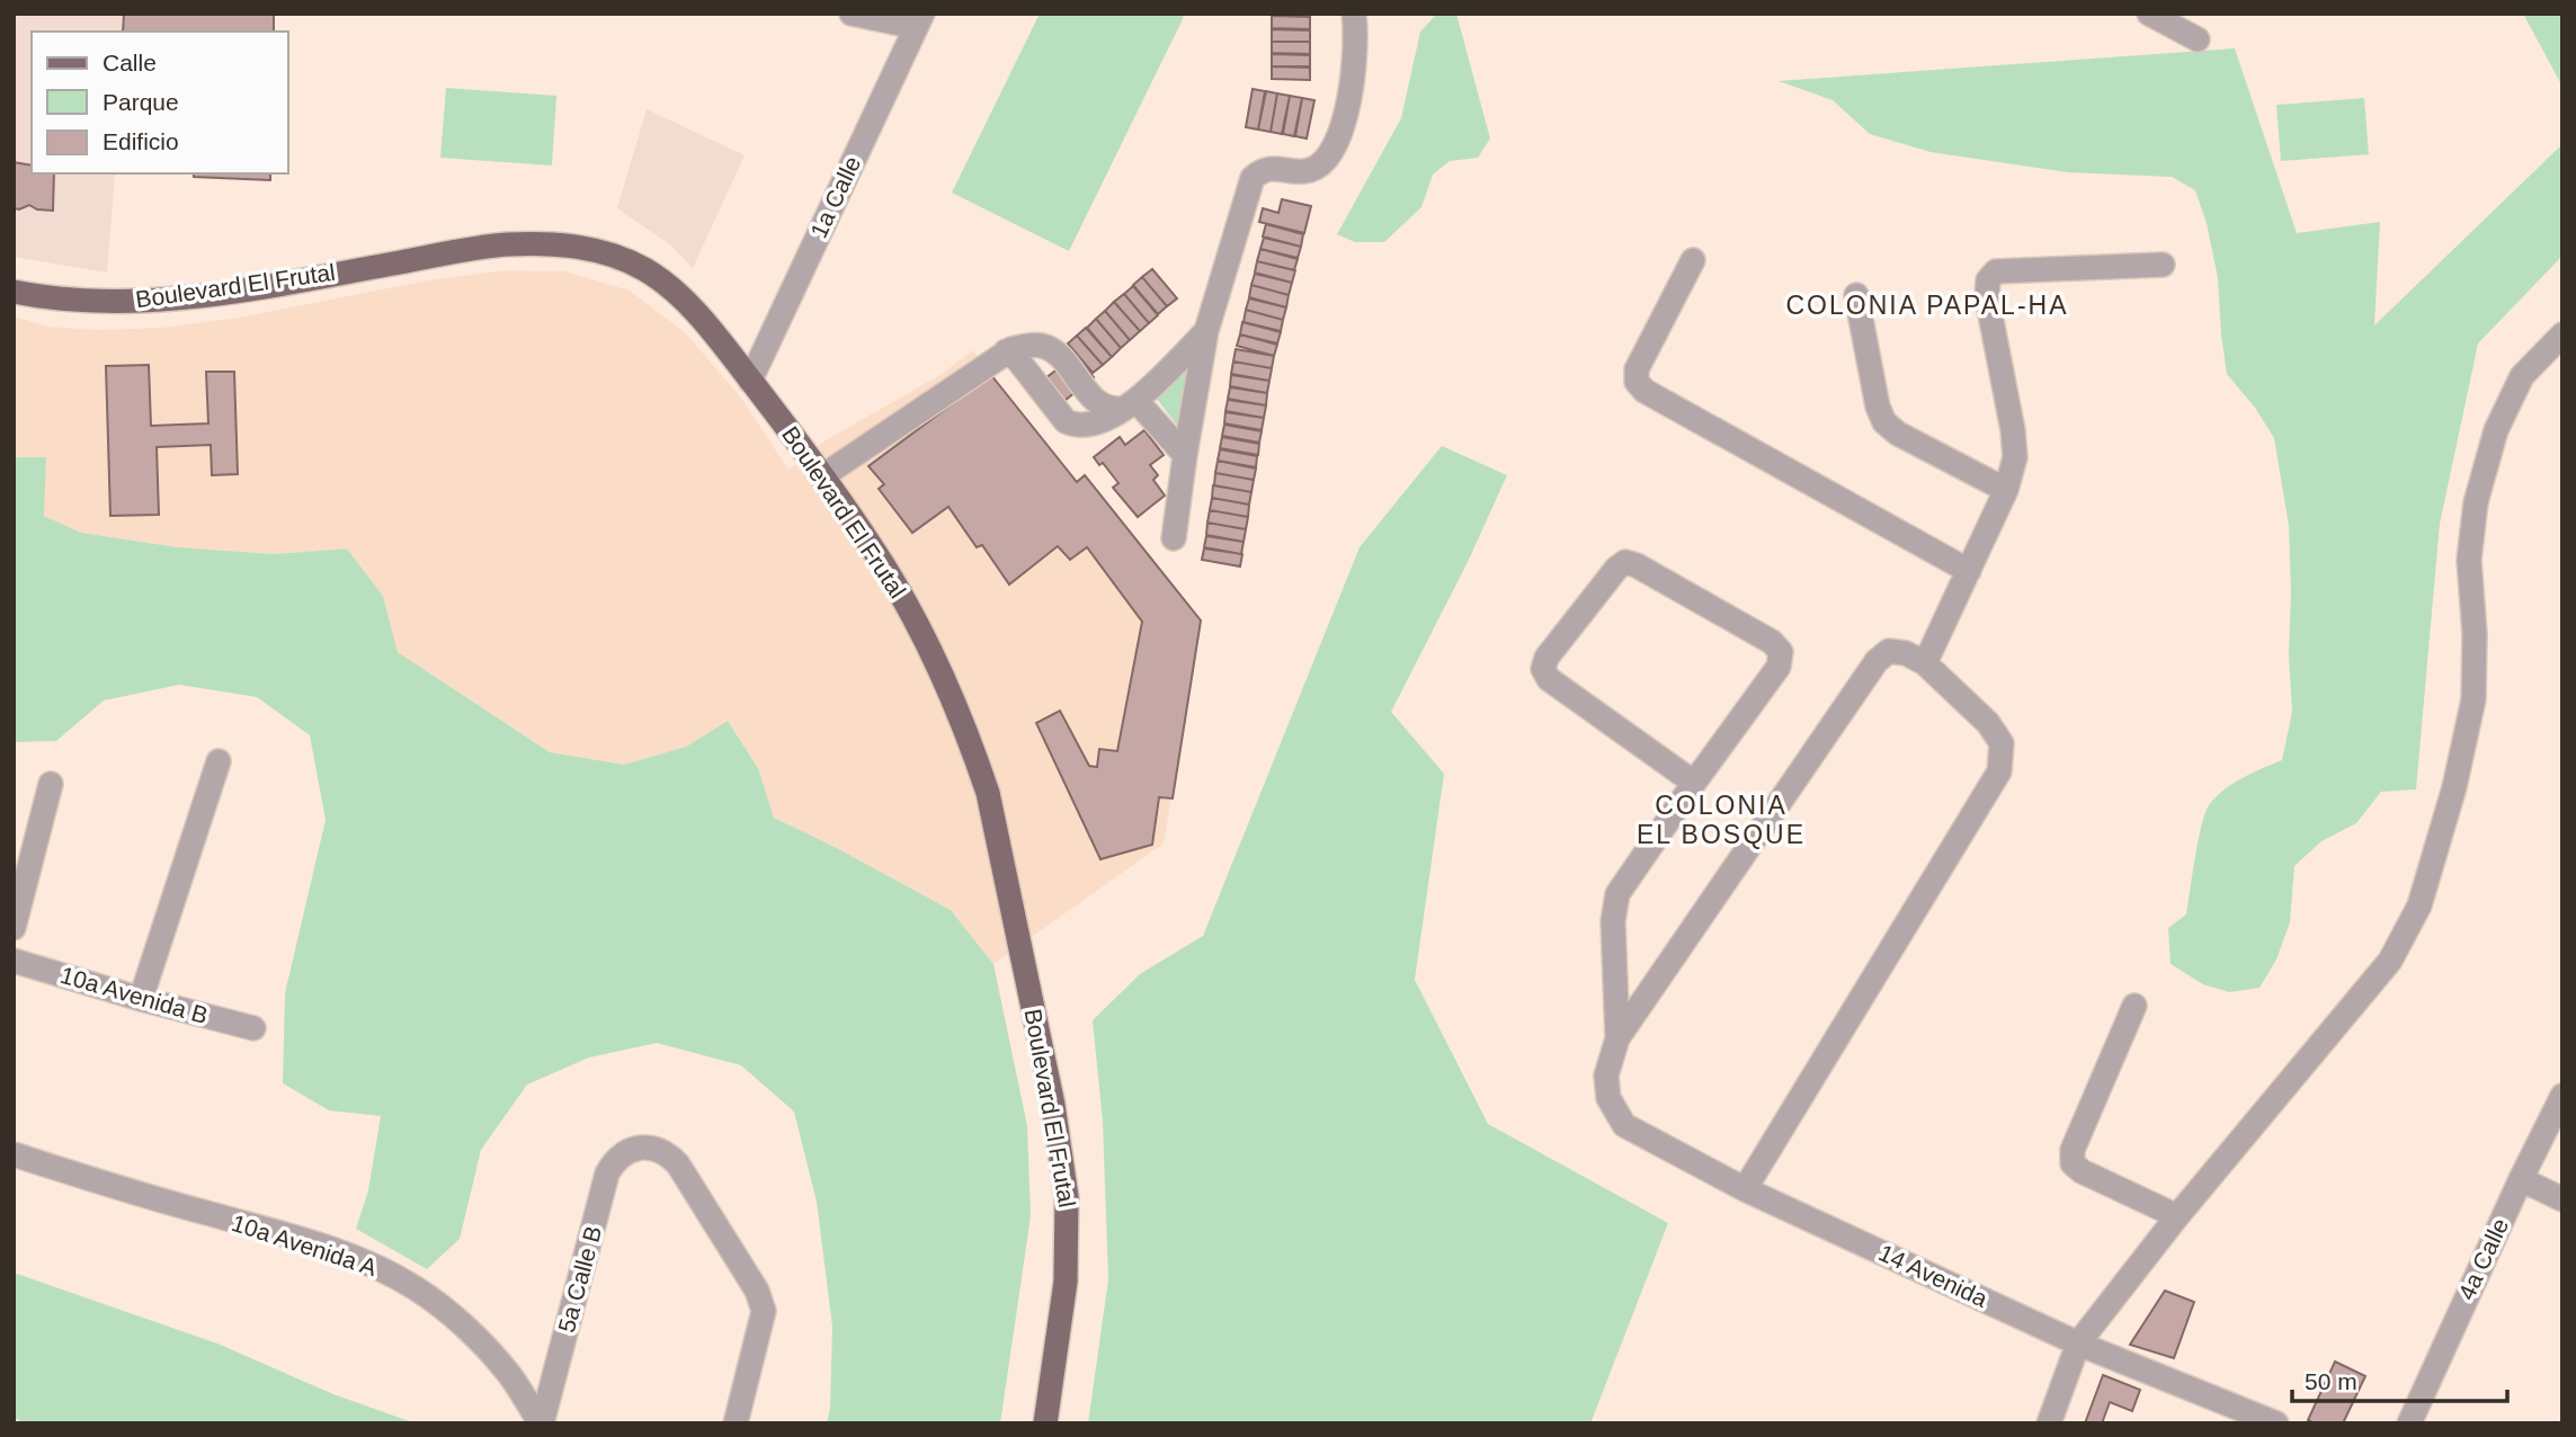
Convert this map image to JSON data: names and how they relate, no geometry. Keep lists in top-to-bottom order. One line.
{"streets":{"main road":["Boulevard El Frutal"],"street":["1a Calle","10a Avenida B","10a Avenida A","4a Calle","14 Avenida","5a Calle B"]},"crossings":[["1a Calle","Boulevard El Frutal"],["10a Avenida A","5a Calle B"]],"districts":["COLONIA PAPAL-HA","COLONIA EL BOSQUE"],"legend":["Calle","Parque","Edificio"],"scale_bar":"50 m"}
